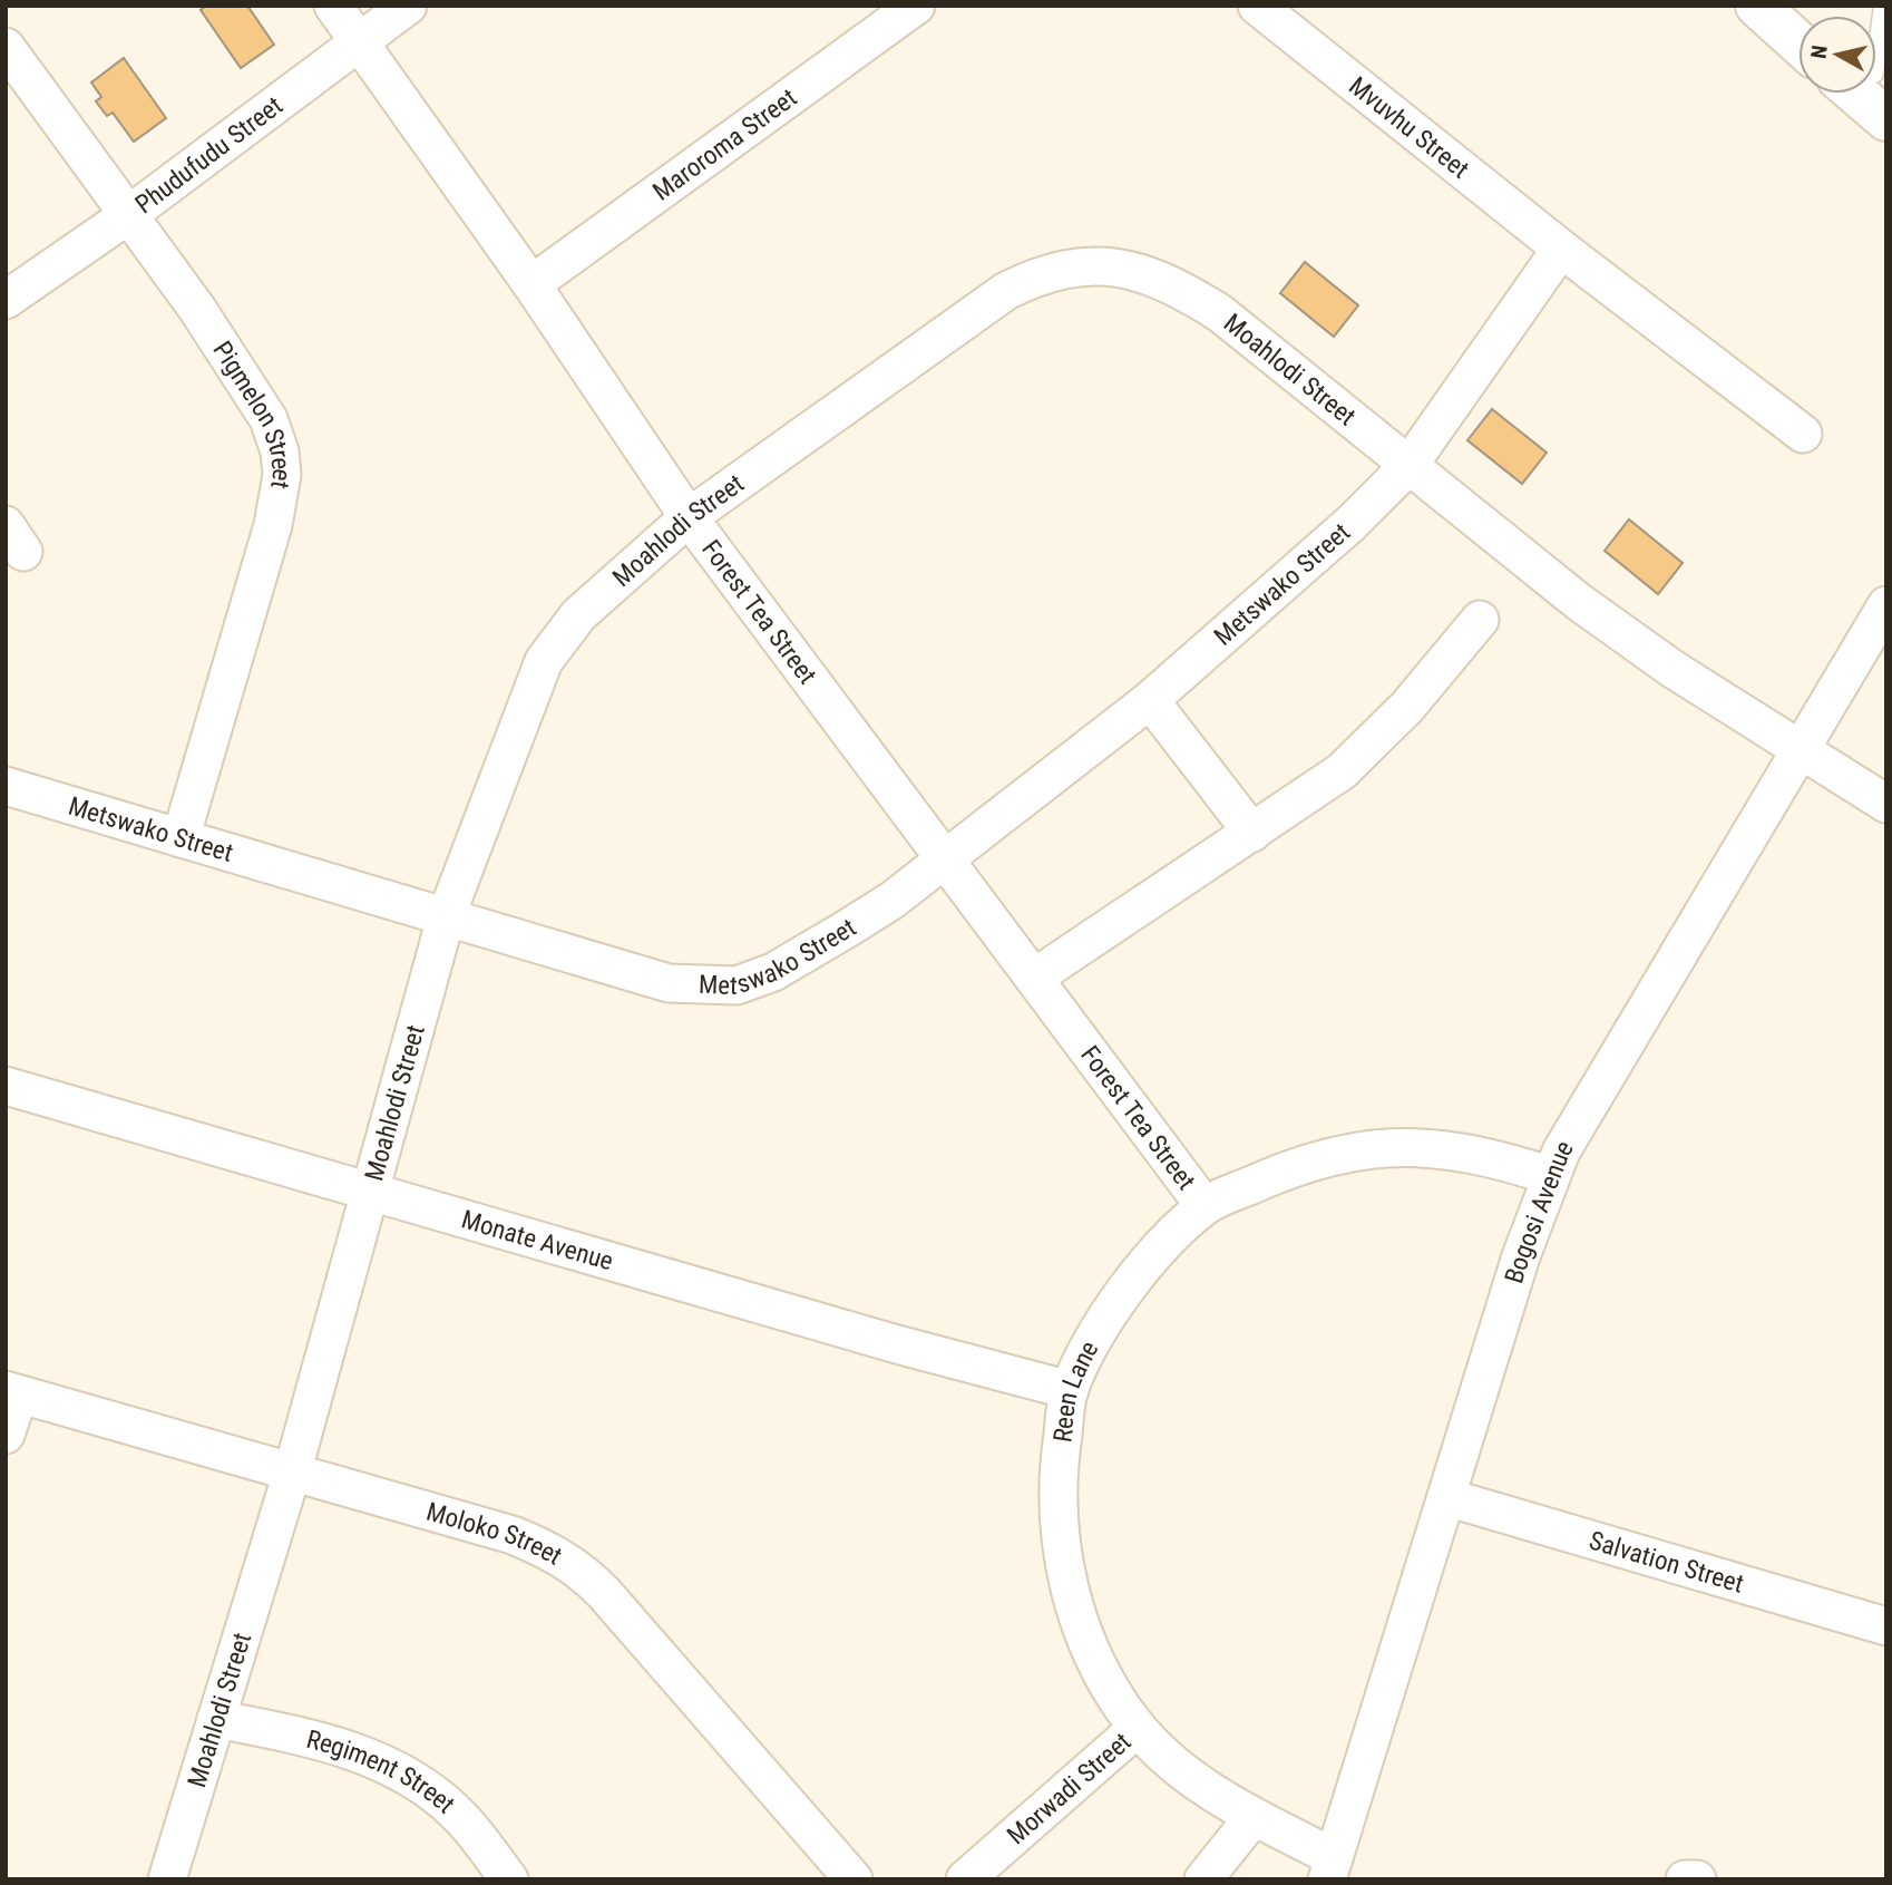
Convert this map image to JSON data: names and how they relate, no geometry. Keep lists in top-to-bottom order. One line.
{"streets":{"street":["Mvuvhu Street","Maroroma Street","Phudufudu Street","Moahlodi Street","Pigmelon Street","Metswako Street","Forest Tea Street","Bogosi Avenue","Monate Avenue","Reen Lane","Moloko Street","Salvation Street","Regiment Street","Morwadi Street"]},"crossings":[["Maroroma Street","Forest Tea Street"],["Phudufudu Street","Pigmelon Street"],["Phudufudu Street","Forest Tea Street"],["Moahlodi Street","Metswako Street"],["Moahlodi Street","Forest Tea Street"],["Moahlodi Street","Bogosi Avenue"],["Moahlodi Street","Monate Avenue"],["Moahlodi Street","Moloko Street"],["Moahlodi Street","Regiment Street"],["Pigmelon Street","Metswako Street"],["Metswako Street","Forest Tea Street"],["Forest Tea Street","Reen Lane"],["Bogosi Avenue","Reen Lane"],["Bogosi Avenue","Salvation Street"],["Monate Avenue","Reen Lane"],["Reen Lane","Morwadi Street"]],"north":"left"}
